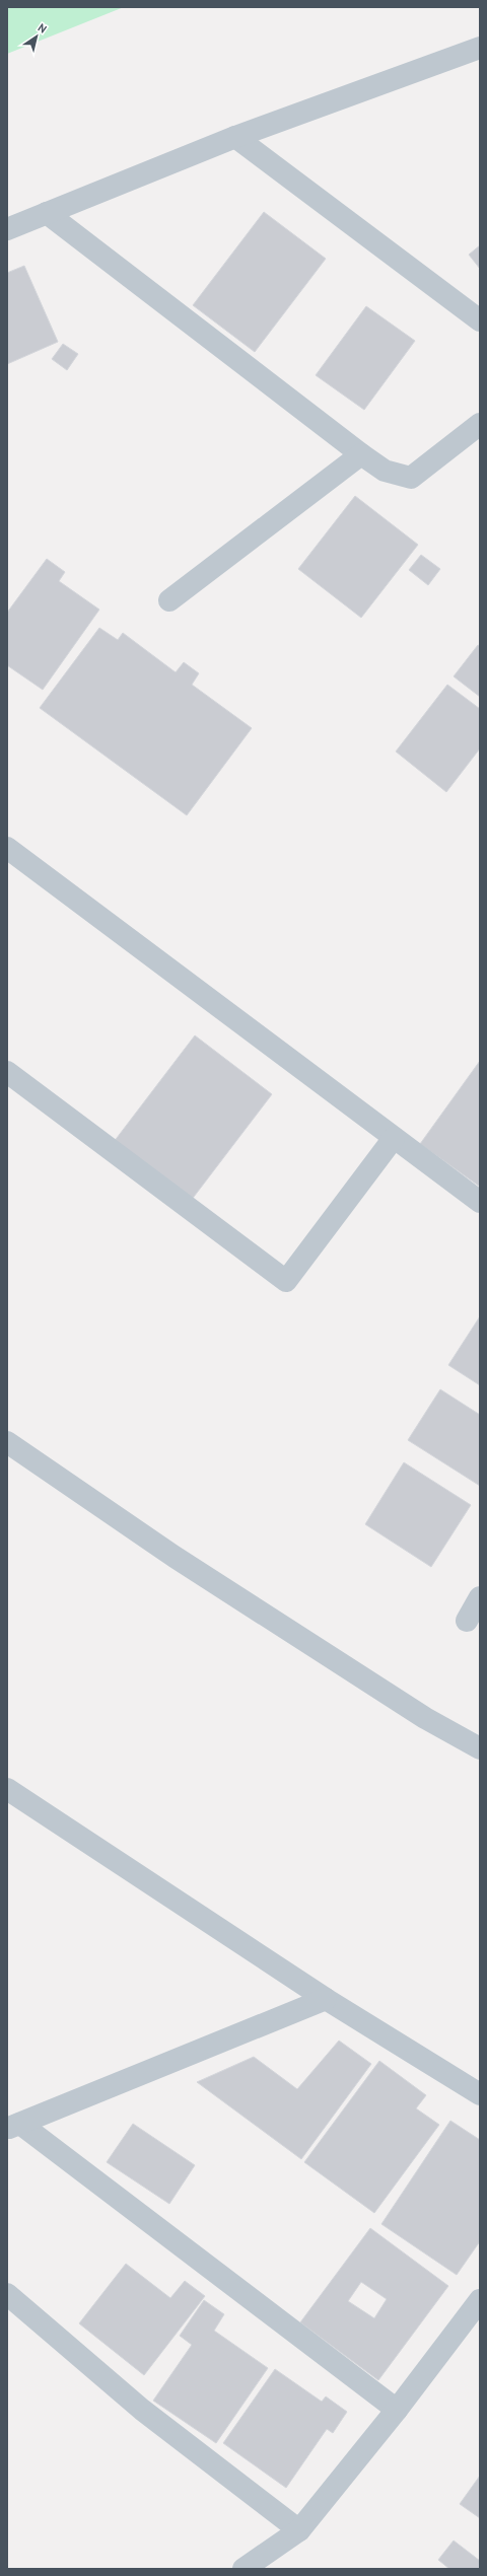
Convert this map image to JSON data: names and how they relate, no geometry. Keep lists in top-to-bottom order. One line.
{"north":"top right"}
